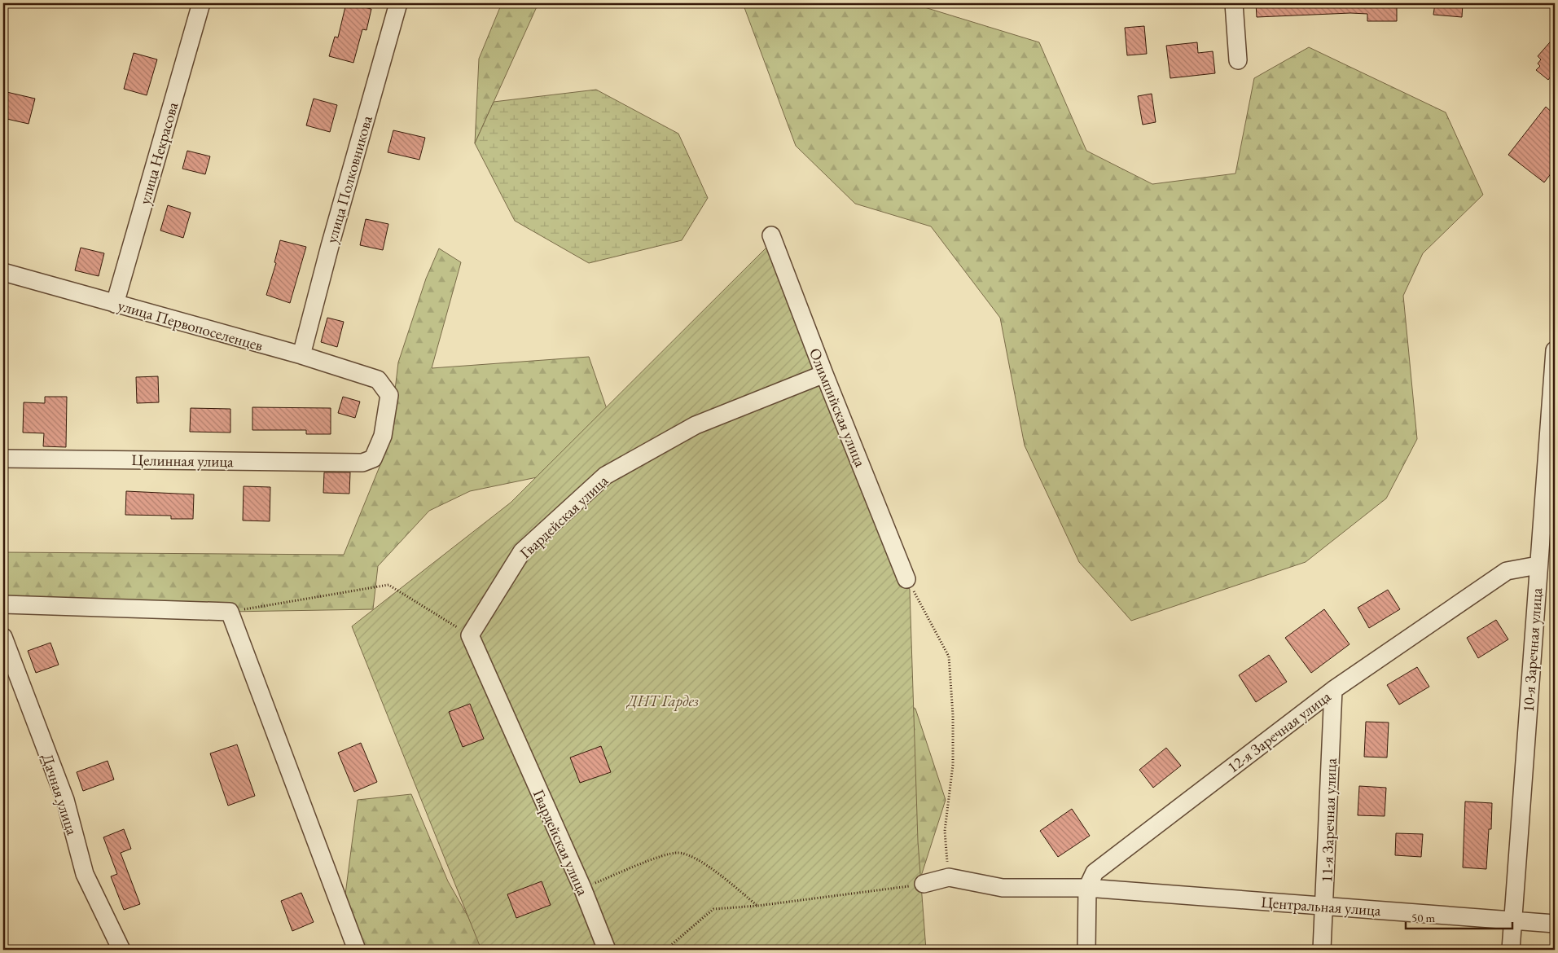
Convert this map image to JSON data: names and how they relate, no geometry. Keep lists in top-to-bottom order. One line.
{"streets":{"street":["улица Некрасова","улица Полковникова","улица Первопоселенцев","Олимпийская улица","Целинная улица","Гвардейская улица","10-я Заречная улица","12-я Заречная улица","Дачная улица","11-я Заречная улица","Центральная улица"]},"crossings":[["улица Некрасова","улица Первопоселенцев"],["улица Полковникова","улица Первопоселенцев"],["улица Первопоселенцев","Целинная улица"],["Олимпийская улица","Гвардейская улица"],["10-я Заречная улица","12-я Заречная улица"],["10-я Заречная улица","Центральная улица"],["12-я Заречная улица","11-я Заречная улица"],["12-я Заречная улица","Центральная улица"],["11-я Заречная улица","Центральная улица"]],"parks":["ДНТ Гардез"],"scale_bar":"50 m"}
